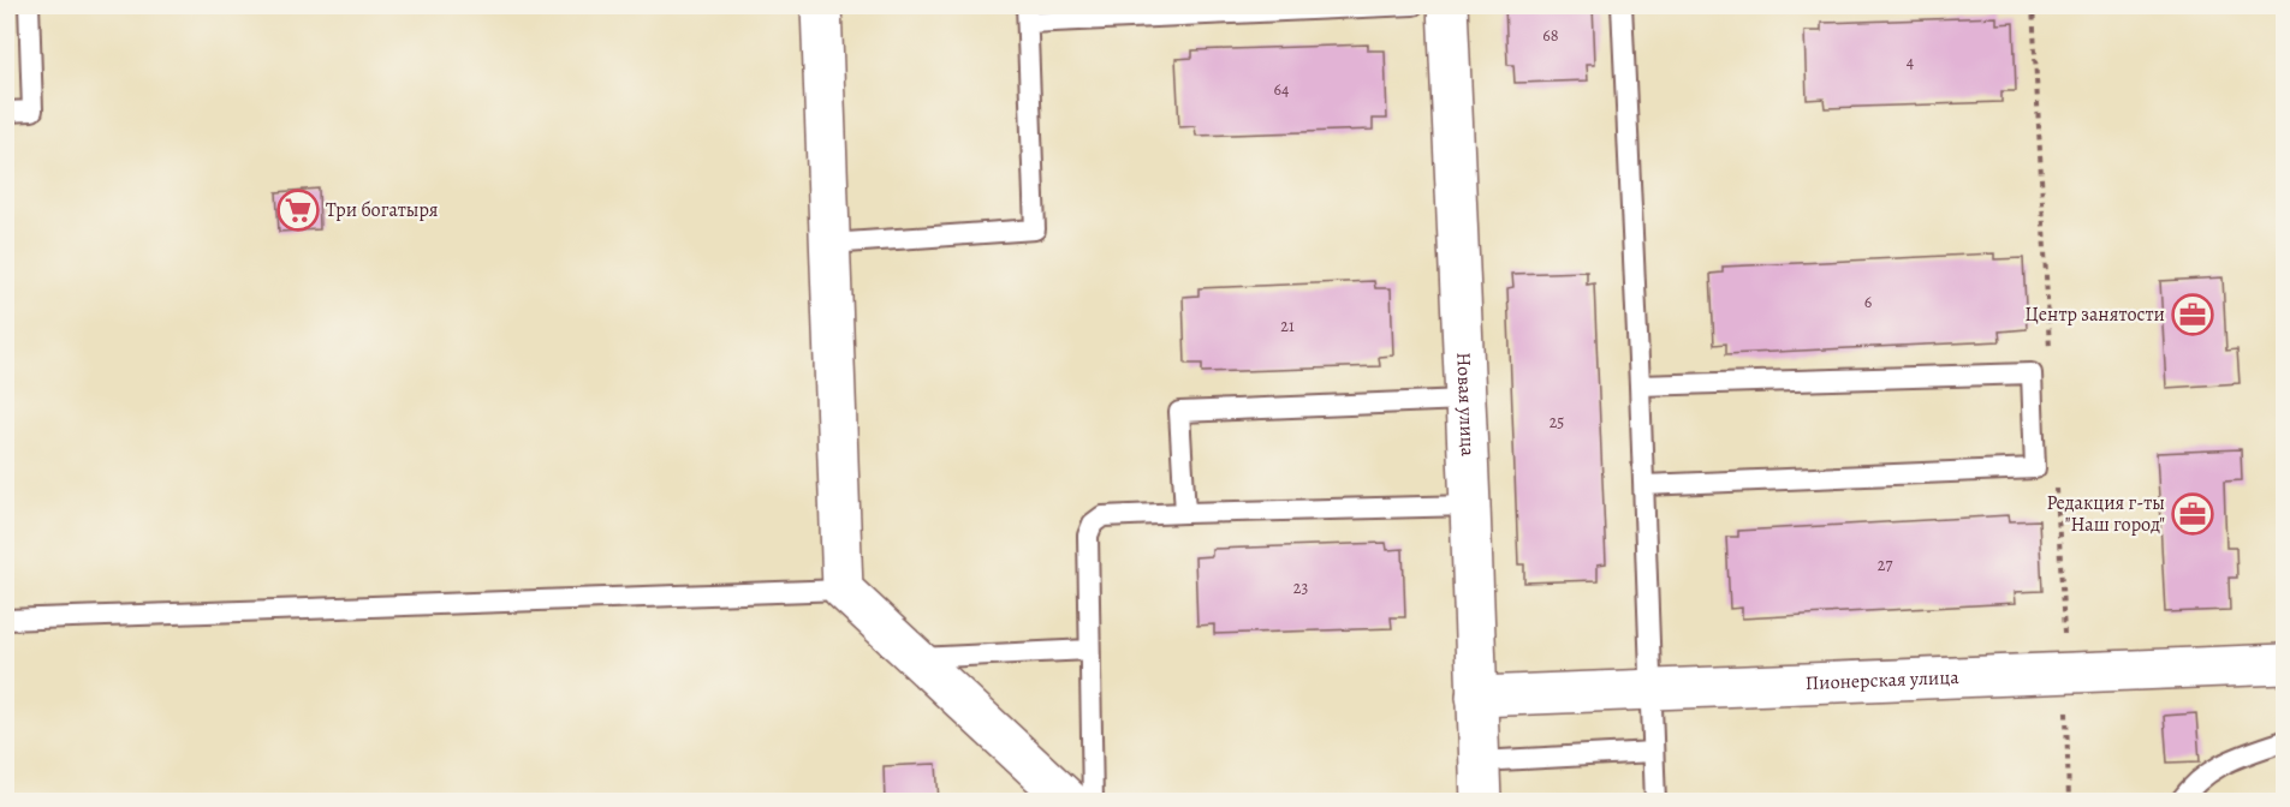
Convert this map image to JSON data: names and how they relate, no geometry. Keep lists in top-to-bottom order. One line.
{"streets":{"street":["Новая улица","Пионерская улица"]},"crossings":[["Новая улица","Пионерская улица"]],"places":{"supermarket":["Три богатыря"],"office":["Центр занятости","Редакция г-ты \"Наш город\""]},"house_numbers":["68","4","64","6","21","25","27","23"]}
